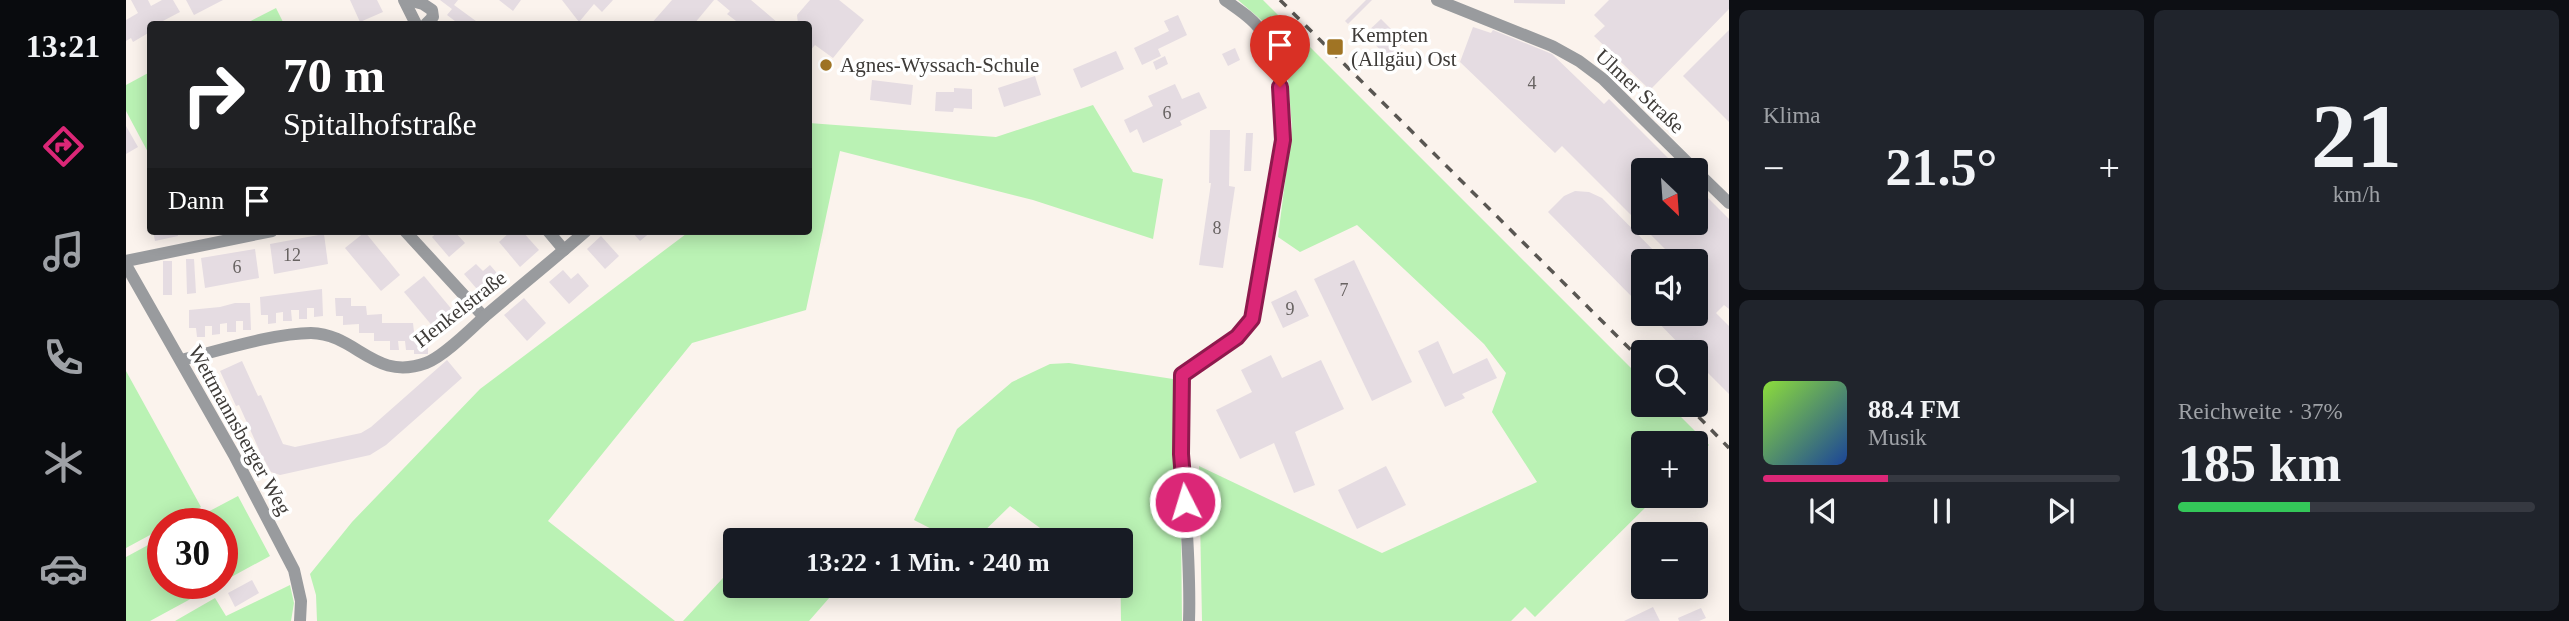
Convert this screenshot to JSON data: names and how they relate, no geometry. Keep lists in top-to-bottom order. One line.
{"streets":{"street":["Ulmer Straße","Henkelstraße","Wettmannsberger Weg"]},"crossings":[["Henkelstraße","Wettmannsberger Weg"]],"places":{"transit":["Kempten (Allgäu) Ost"],"other":["Agnes-Wyssach-Schule"]},"house_numbers":["4","6","8","12","6","7","9"],"north":"bottom right","page":{"tabs":"13:21","tile":["Klima",["21","km/h"],["Reichweite · 37%","185 km"]],"turn":["70 m","Spitalhofstraße"],"heat":["−","21.5°","+"],"map_buttons":["+","−"],"then":"Dann","song":["88.4 FM","Musik"],"limit":"30","trip":"13:22 · 1 Min. · 240 m"}}
